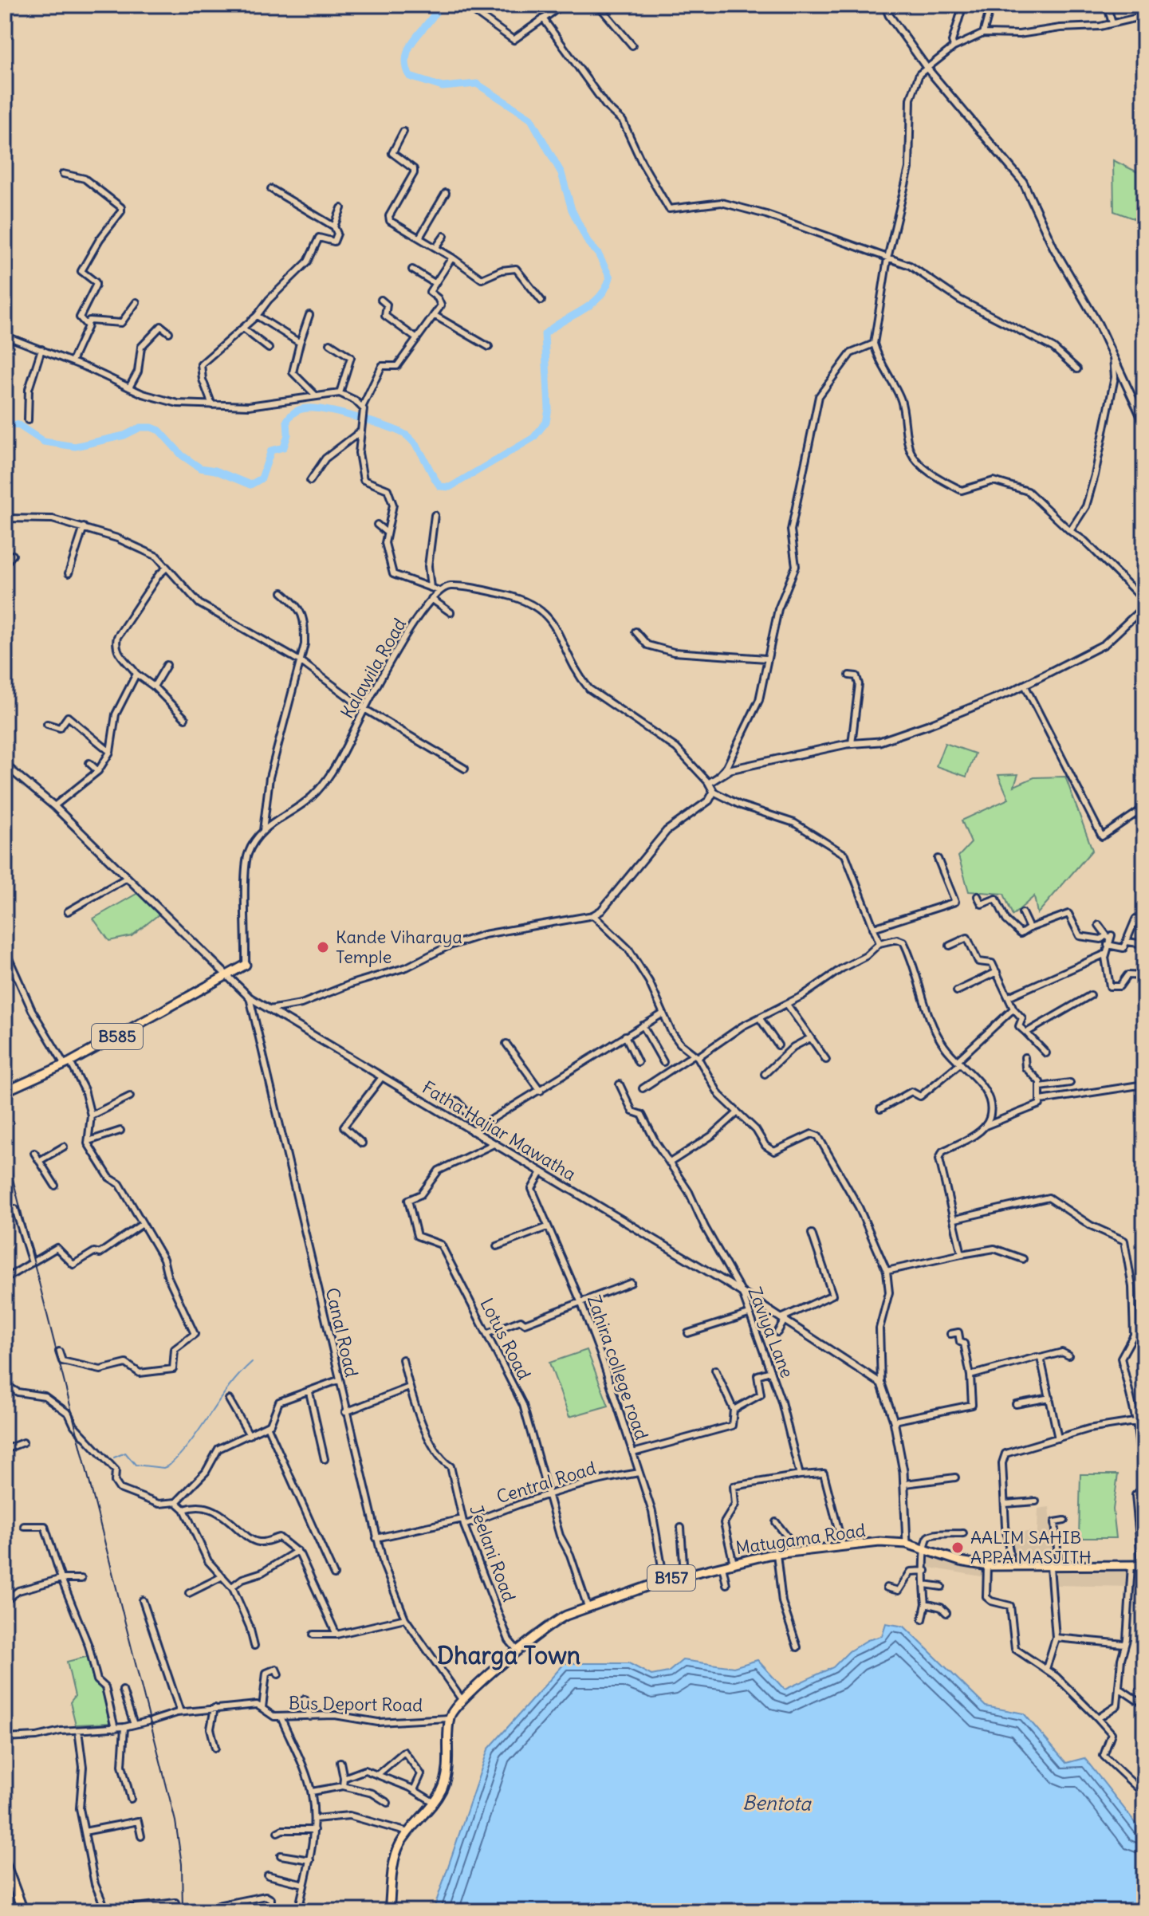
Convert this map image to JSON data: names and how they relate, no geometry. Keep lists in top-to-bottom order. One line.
{"streets":{"main road":["B585","Matugama Road","B157"],"street":["Kalawila Road","Fatha Hajiar Mawatha","Canal Road","Zaviya Lane","Lotus Road","Zahira college road","Central Road","Jeelani Road","Bus Deport Road"]},"crossings":[["Kalawila Road","B585"],["B585","Fatha Hajiar Mawatha"],["Fatha Hajiar Mawatha","Canal Road"],["Fatha Hajiar Mawatha","Zaviya Lane"],["Fatha Hajiar Mawatha","Lotus Road"],["Fatha Hajiar Mawatha","Zahira college road"],["Canal Road","Matugama Road"],["Lotus Road","Central Road"],["Lotus Road","Matugama Road"],["Zahira college road","Central Road"],["Zahira college road","Matugama Road"],["Central Road","Jeelani Road"],["Matugama Road","Jeelani Road"],["Matugama Road","Bus Deport Road"]],"districts":["Dharga Town"],"water":["Bentota"],"places":["Kande Viharaya Temple","AALIM SAHIB APPA MASJITH"]}
